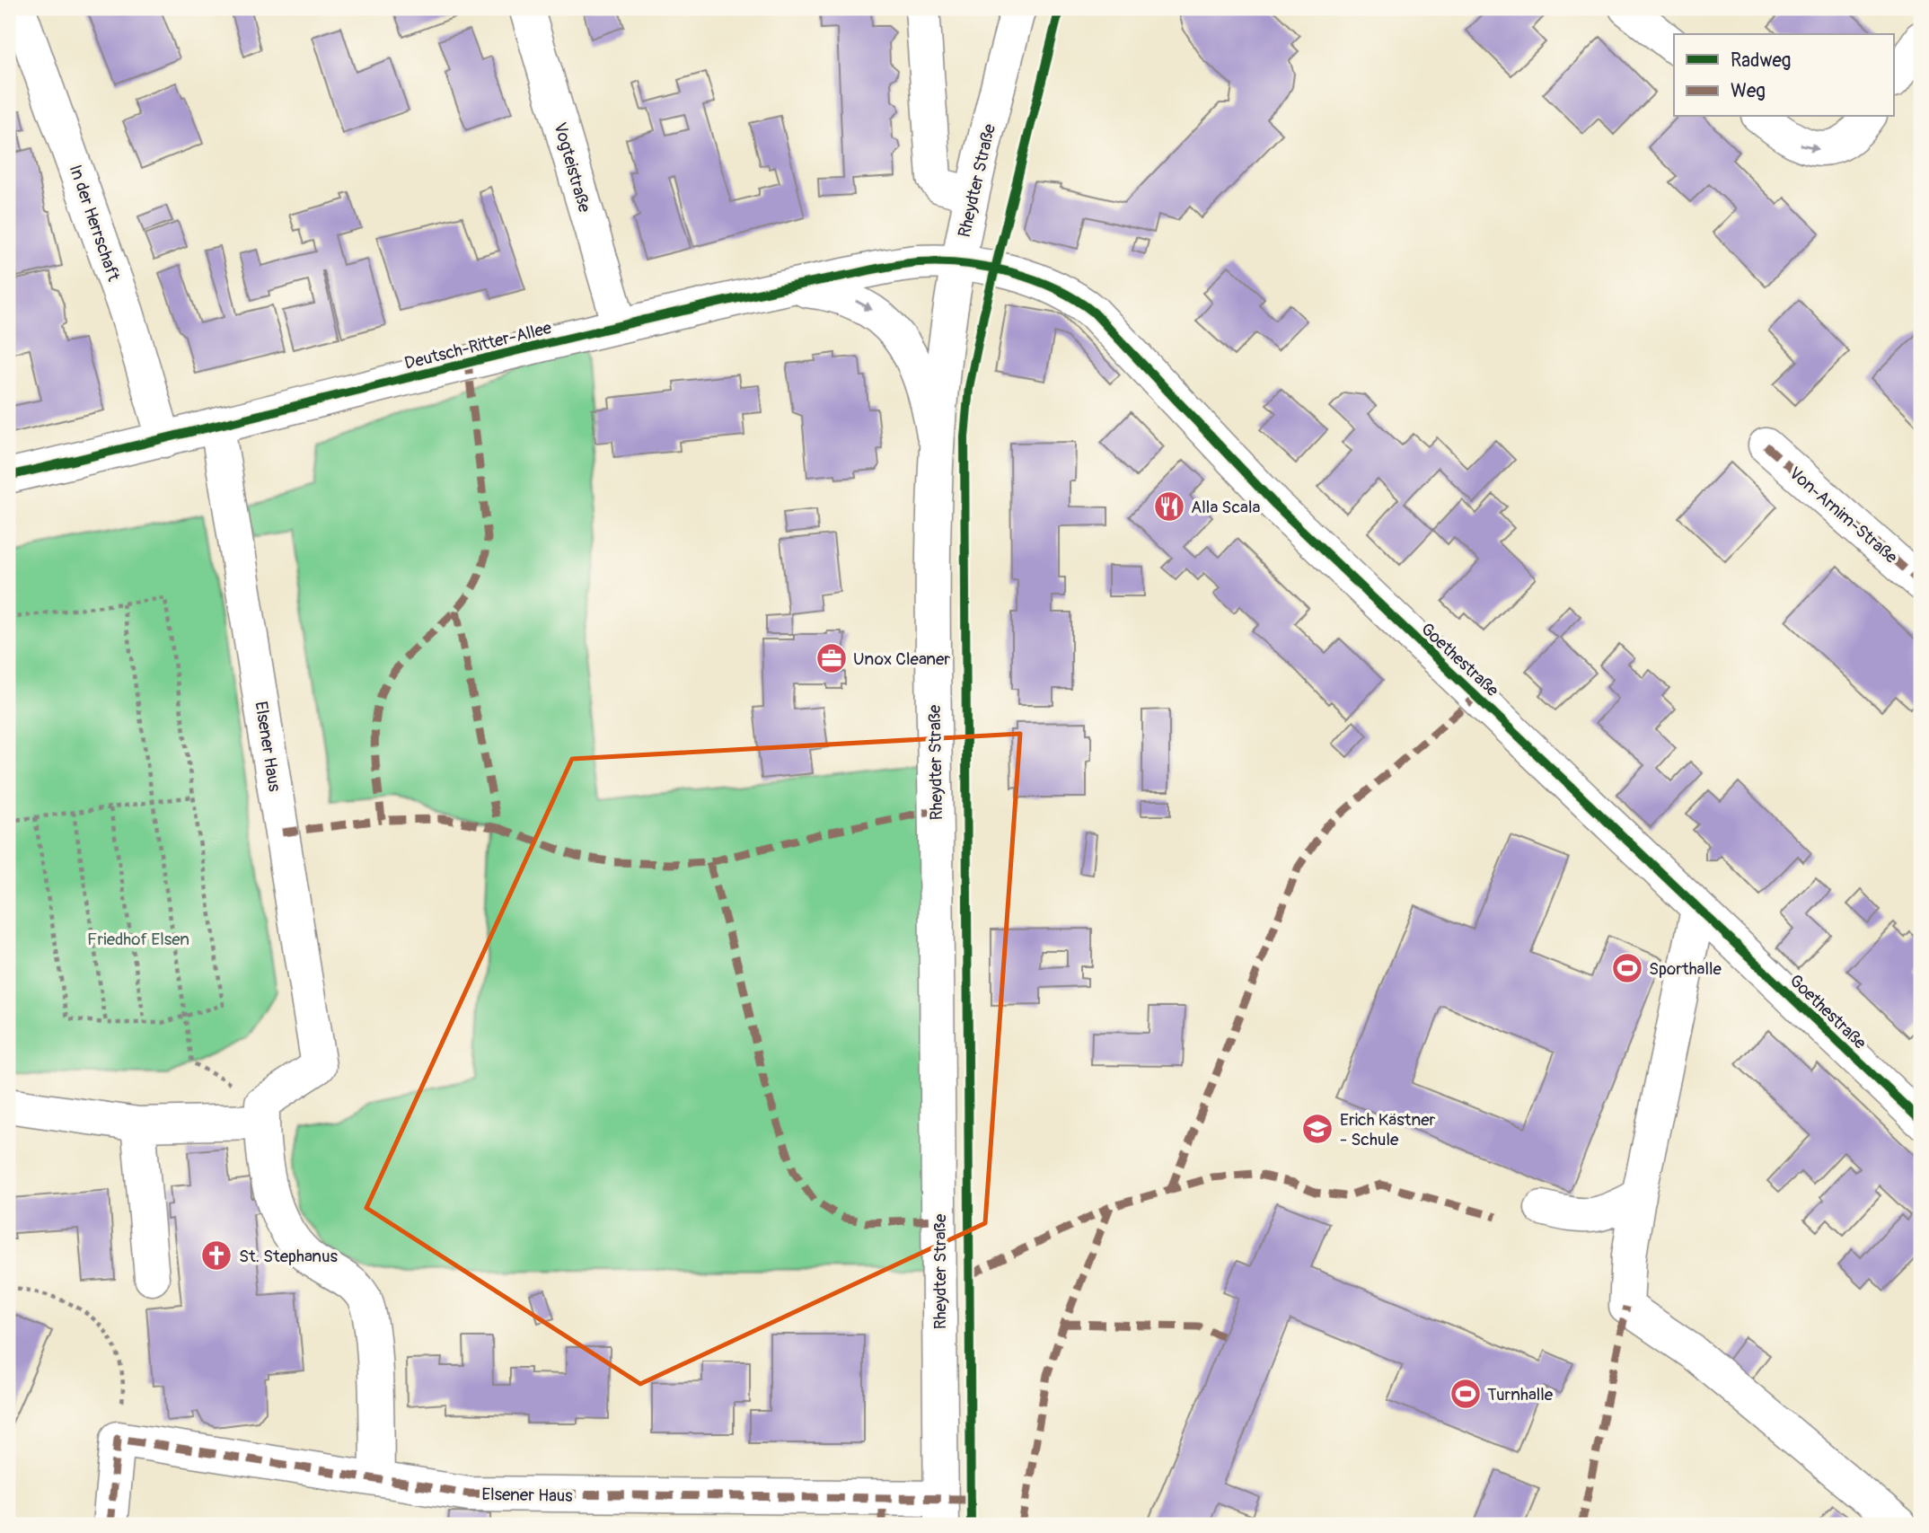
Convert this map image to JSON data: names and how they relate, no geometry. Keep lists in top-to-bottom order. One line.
{"streets":{"street":["Vogteistraße","Rheydter Straße","In der Herrschaft","Deutsch-Ritter-Allee","Von-Arnim-Straße","Goethestraße","Elsener Haus"]},"crossings":[["Vogteistraße","Deutsch-Ritter-Allee"],["Rheydter Straße","Deutsch-Ritter-Allee"],["Rheydter Straße","Goethestraße"],["Rheydter Straße","Elsener Haus"],["In der Herrschaft","Deutsch-Ritter-Allee"],["Deutsch-Ritter-Allee","Goethestraße"],["Deutsch-Ritter-Allee","Elsener Haus"]],"parks":["Friedhof Elsen"],"places":{"restaurant":["Alla Scala"],"office":["Unox Cleaner"],"sports":["Sporthalle","Turnhalle"],"school or university":["Erich Kästner - Schule"],"church":["St. Stephanus"]},"legend":["Radweg","Weg"]}
